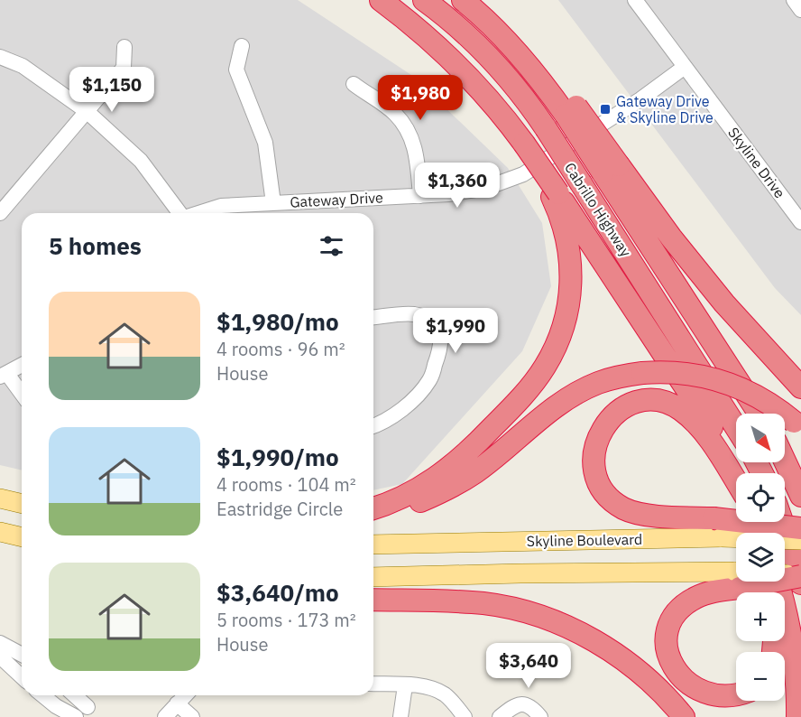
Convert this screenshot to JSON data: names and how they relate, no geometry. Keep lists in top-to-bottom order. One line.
{"streets":{"highway":["Cabrillo Highway"],"main road":["Skyline Boulevard"],"street":["Skyline Drive","Gateway Drive"]},"crossings":[["Skyline Drive","Gateway Drive"]],"places":{"transit":["Gateway Drive & Skyline Drive"]},"north":"bottom right","page":{"price":["$1,150","$1,980","$1,360","$1,990","$3,640"],"heading":"5 homes","list":[{"name":"$1,980/mo","note":"4 rooms · 96 m² · House"},{"name":"$1,990/mo","note":"4 rooms · 104 m² · Eastridge Circle"},{"name":"$3,640/mo","note":"5 rooms · 173 m² · House"}],"map_buttons":["+","−"]}}
